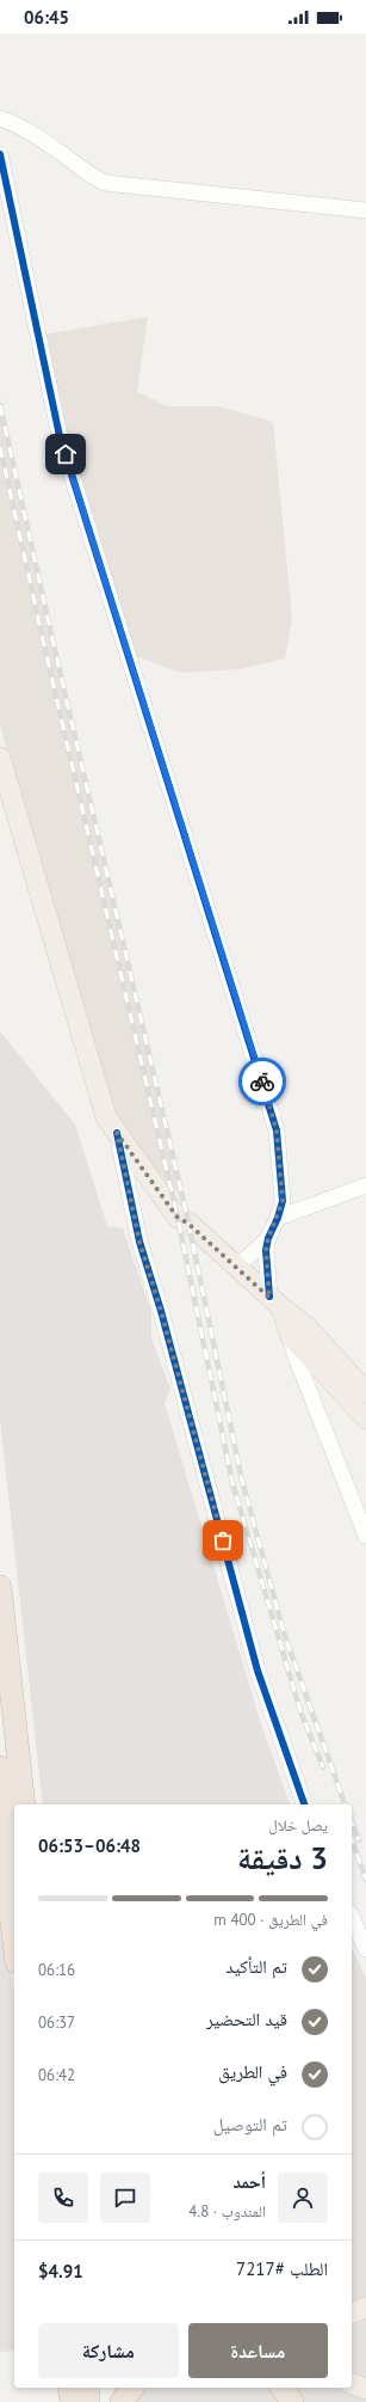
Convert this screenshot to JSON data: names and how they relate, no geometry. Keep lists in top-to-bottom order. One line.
{"page":{"status":"06:45","heading":["3 دقيقة","يصل خلال","06:48–06:53"],"panel":["أحمد","المندوب · 4.8","الطلب #7217","$4.91"],"bar":"في الطريق · 400 m","list":[["تم التأكيد","06:16"],["قيد التحضير","06:37"],["في الطريق","06:42"],"تم التوصيل"],"buttons":["مساعدة","مشاركة"]}}
